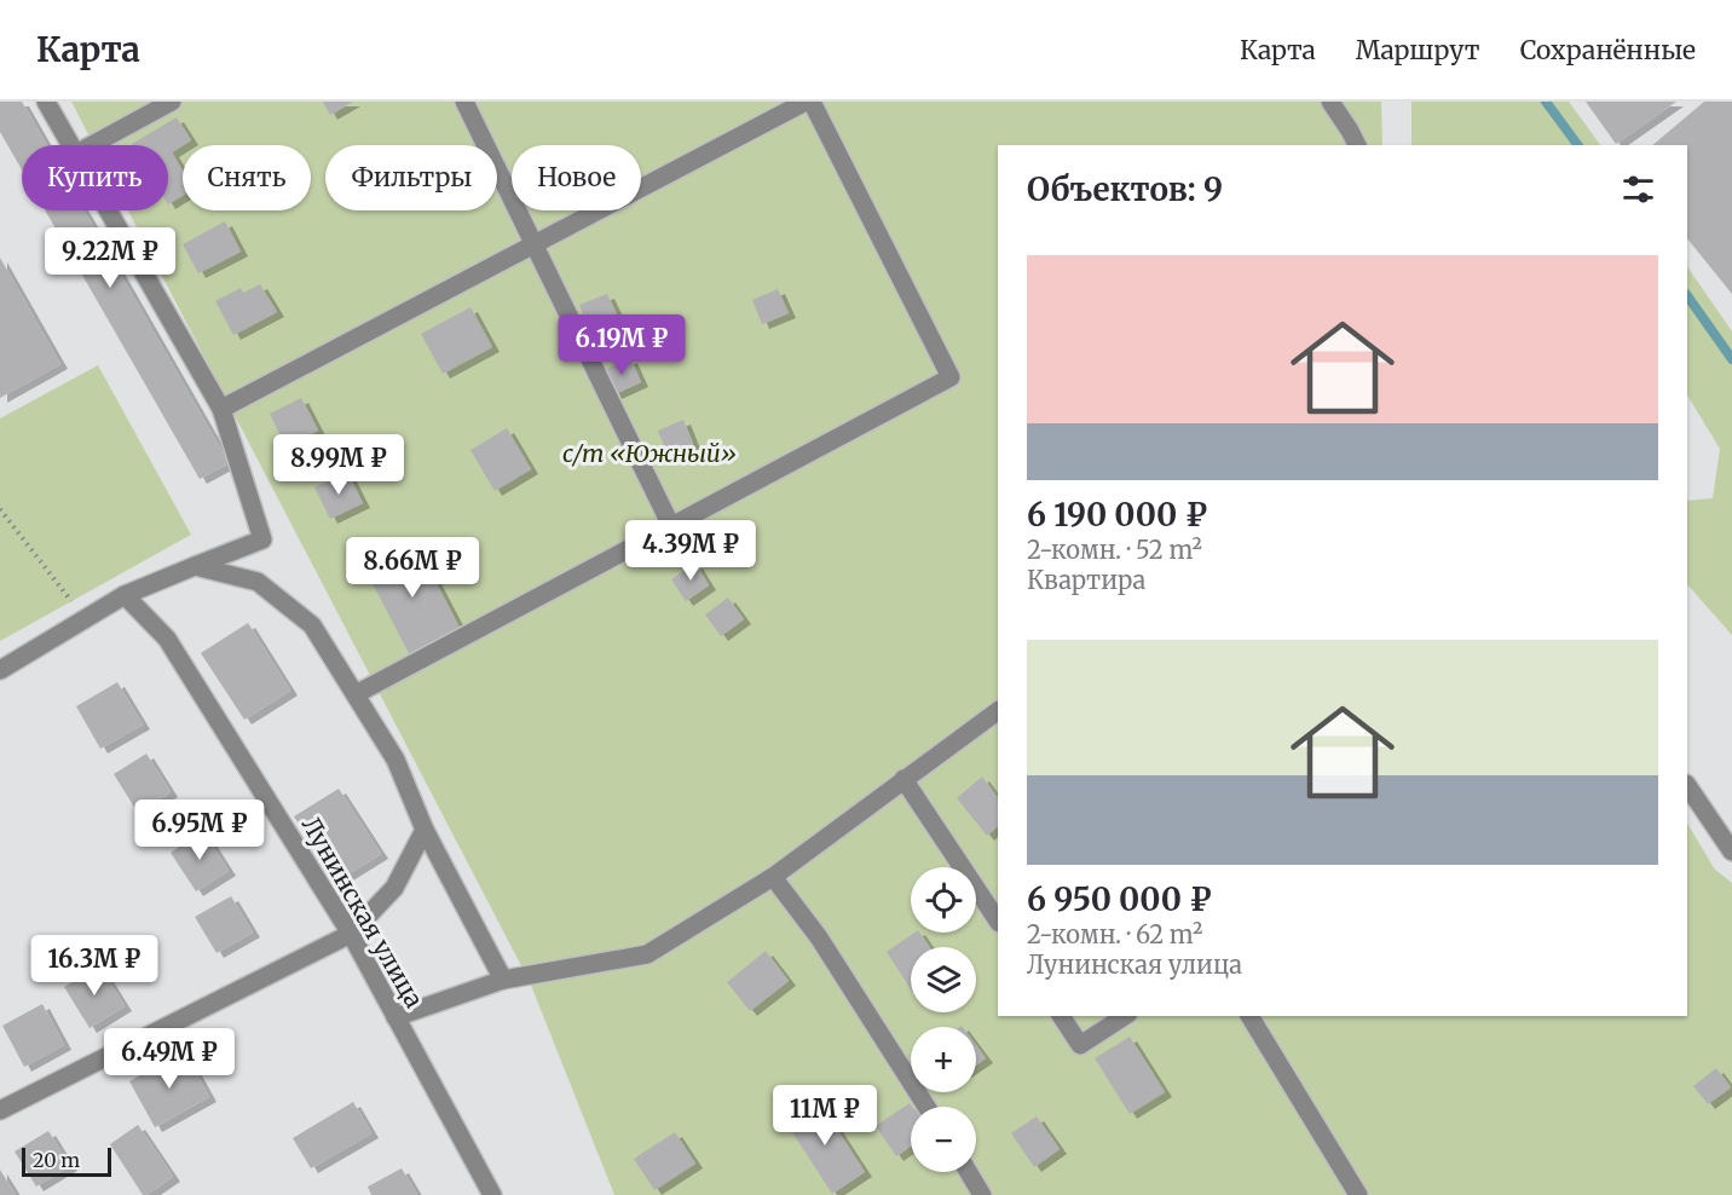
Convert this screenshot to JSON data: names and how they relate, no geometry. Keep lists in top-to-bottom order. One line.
{"streets":{"street":["Лунинская улица"]},"parks":["с/т «Южный»"],"scale_bar":"20 m","page":{"header":"Карта","nav":["Карта","Маршрут","Сохранённые"],"chip":["Купить","Снять","Фильтры","Новое"],"heading":"Объектов: 9","price":["9.22M ₽","6.19M ₽","8.99M ₽","4.39M ₽","8.66M ₽","6.95M ₽","16.3M ₽","6.49M ₽","11M ₽"],"list":[{"name":"6 190 000 ₽","note":"2-комн. · 52 m² · Квартира"},{"name":"6 950 000 ₽","note":"2-комн. · 62 m² · Лунинская улица"}],"map_buttons":["+","−"],"scale":"20 m"}}
